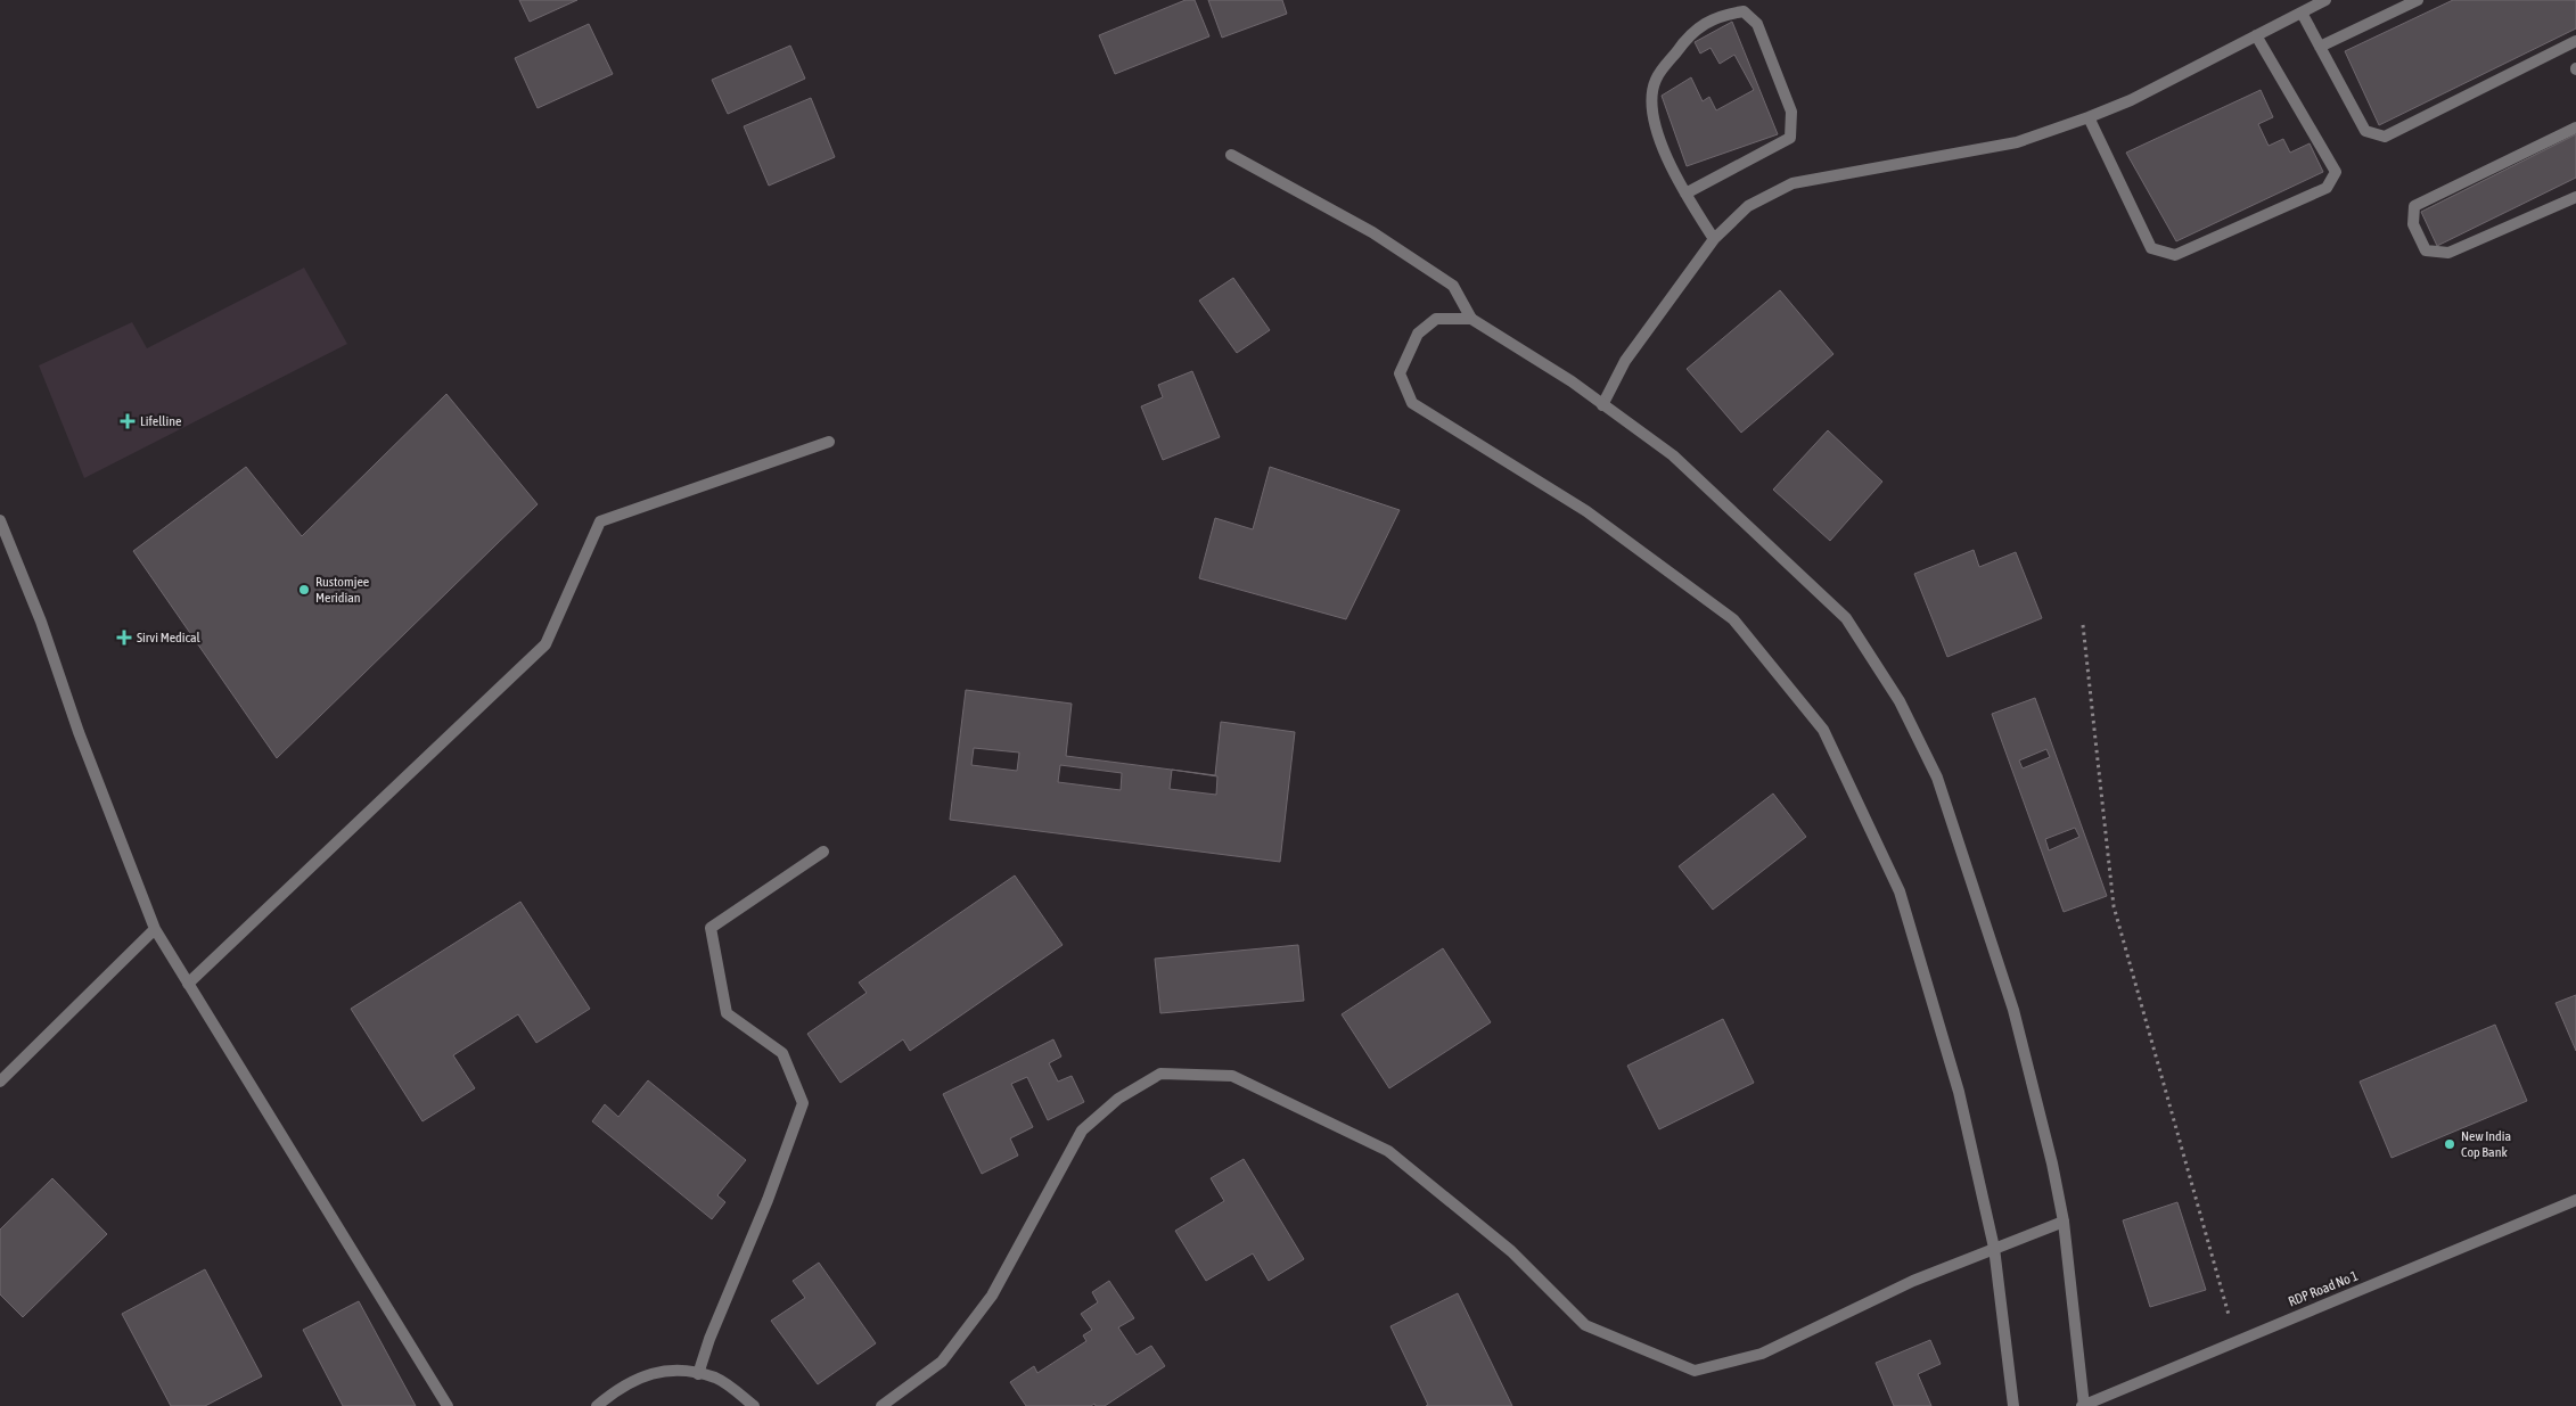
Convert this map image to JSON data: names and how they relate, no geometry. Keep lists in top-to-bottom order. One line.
{"streets":{"street":["RDP Road No 1"]},"places":{"health":["Lifelline","Sirvi Medical"],"other":["Rustomjee Meridian","New India Cop Bank"]}}
